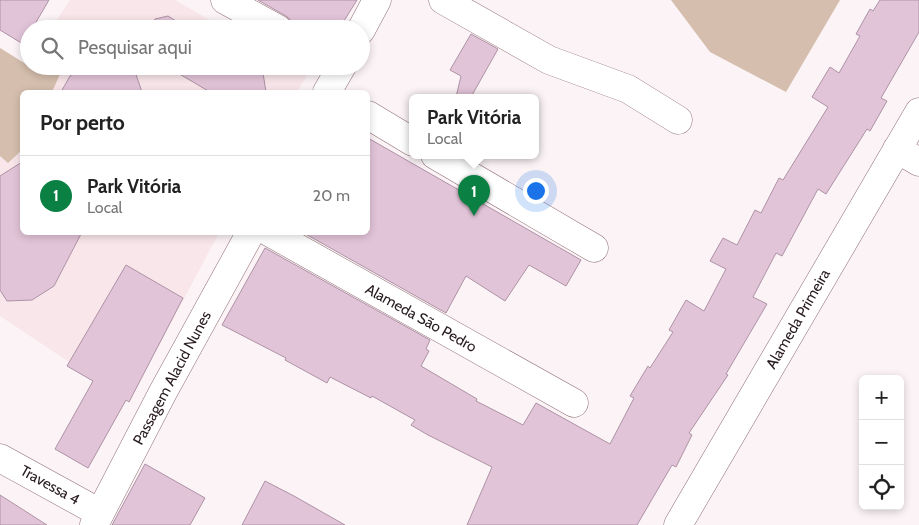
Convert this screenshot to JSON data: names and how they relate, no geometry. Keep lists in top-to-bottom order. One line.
{"streets":{"street":["Alameda São Pedro","Alameda Primeira","Passagem Alacid Nunes","Travessa 4"]},"crossings":[["Passagem Alacid Nunes","Travessa 4"]],"page":{"search":"Pesquisar aqui","heading":"Por perto","popup":["Park Vitória","Local"],"list":[{"mark":"1","name":"Park Vitória","note":"Local","value":"20 m"}],"pins":"1","map_buttons":["+","−"]}}
